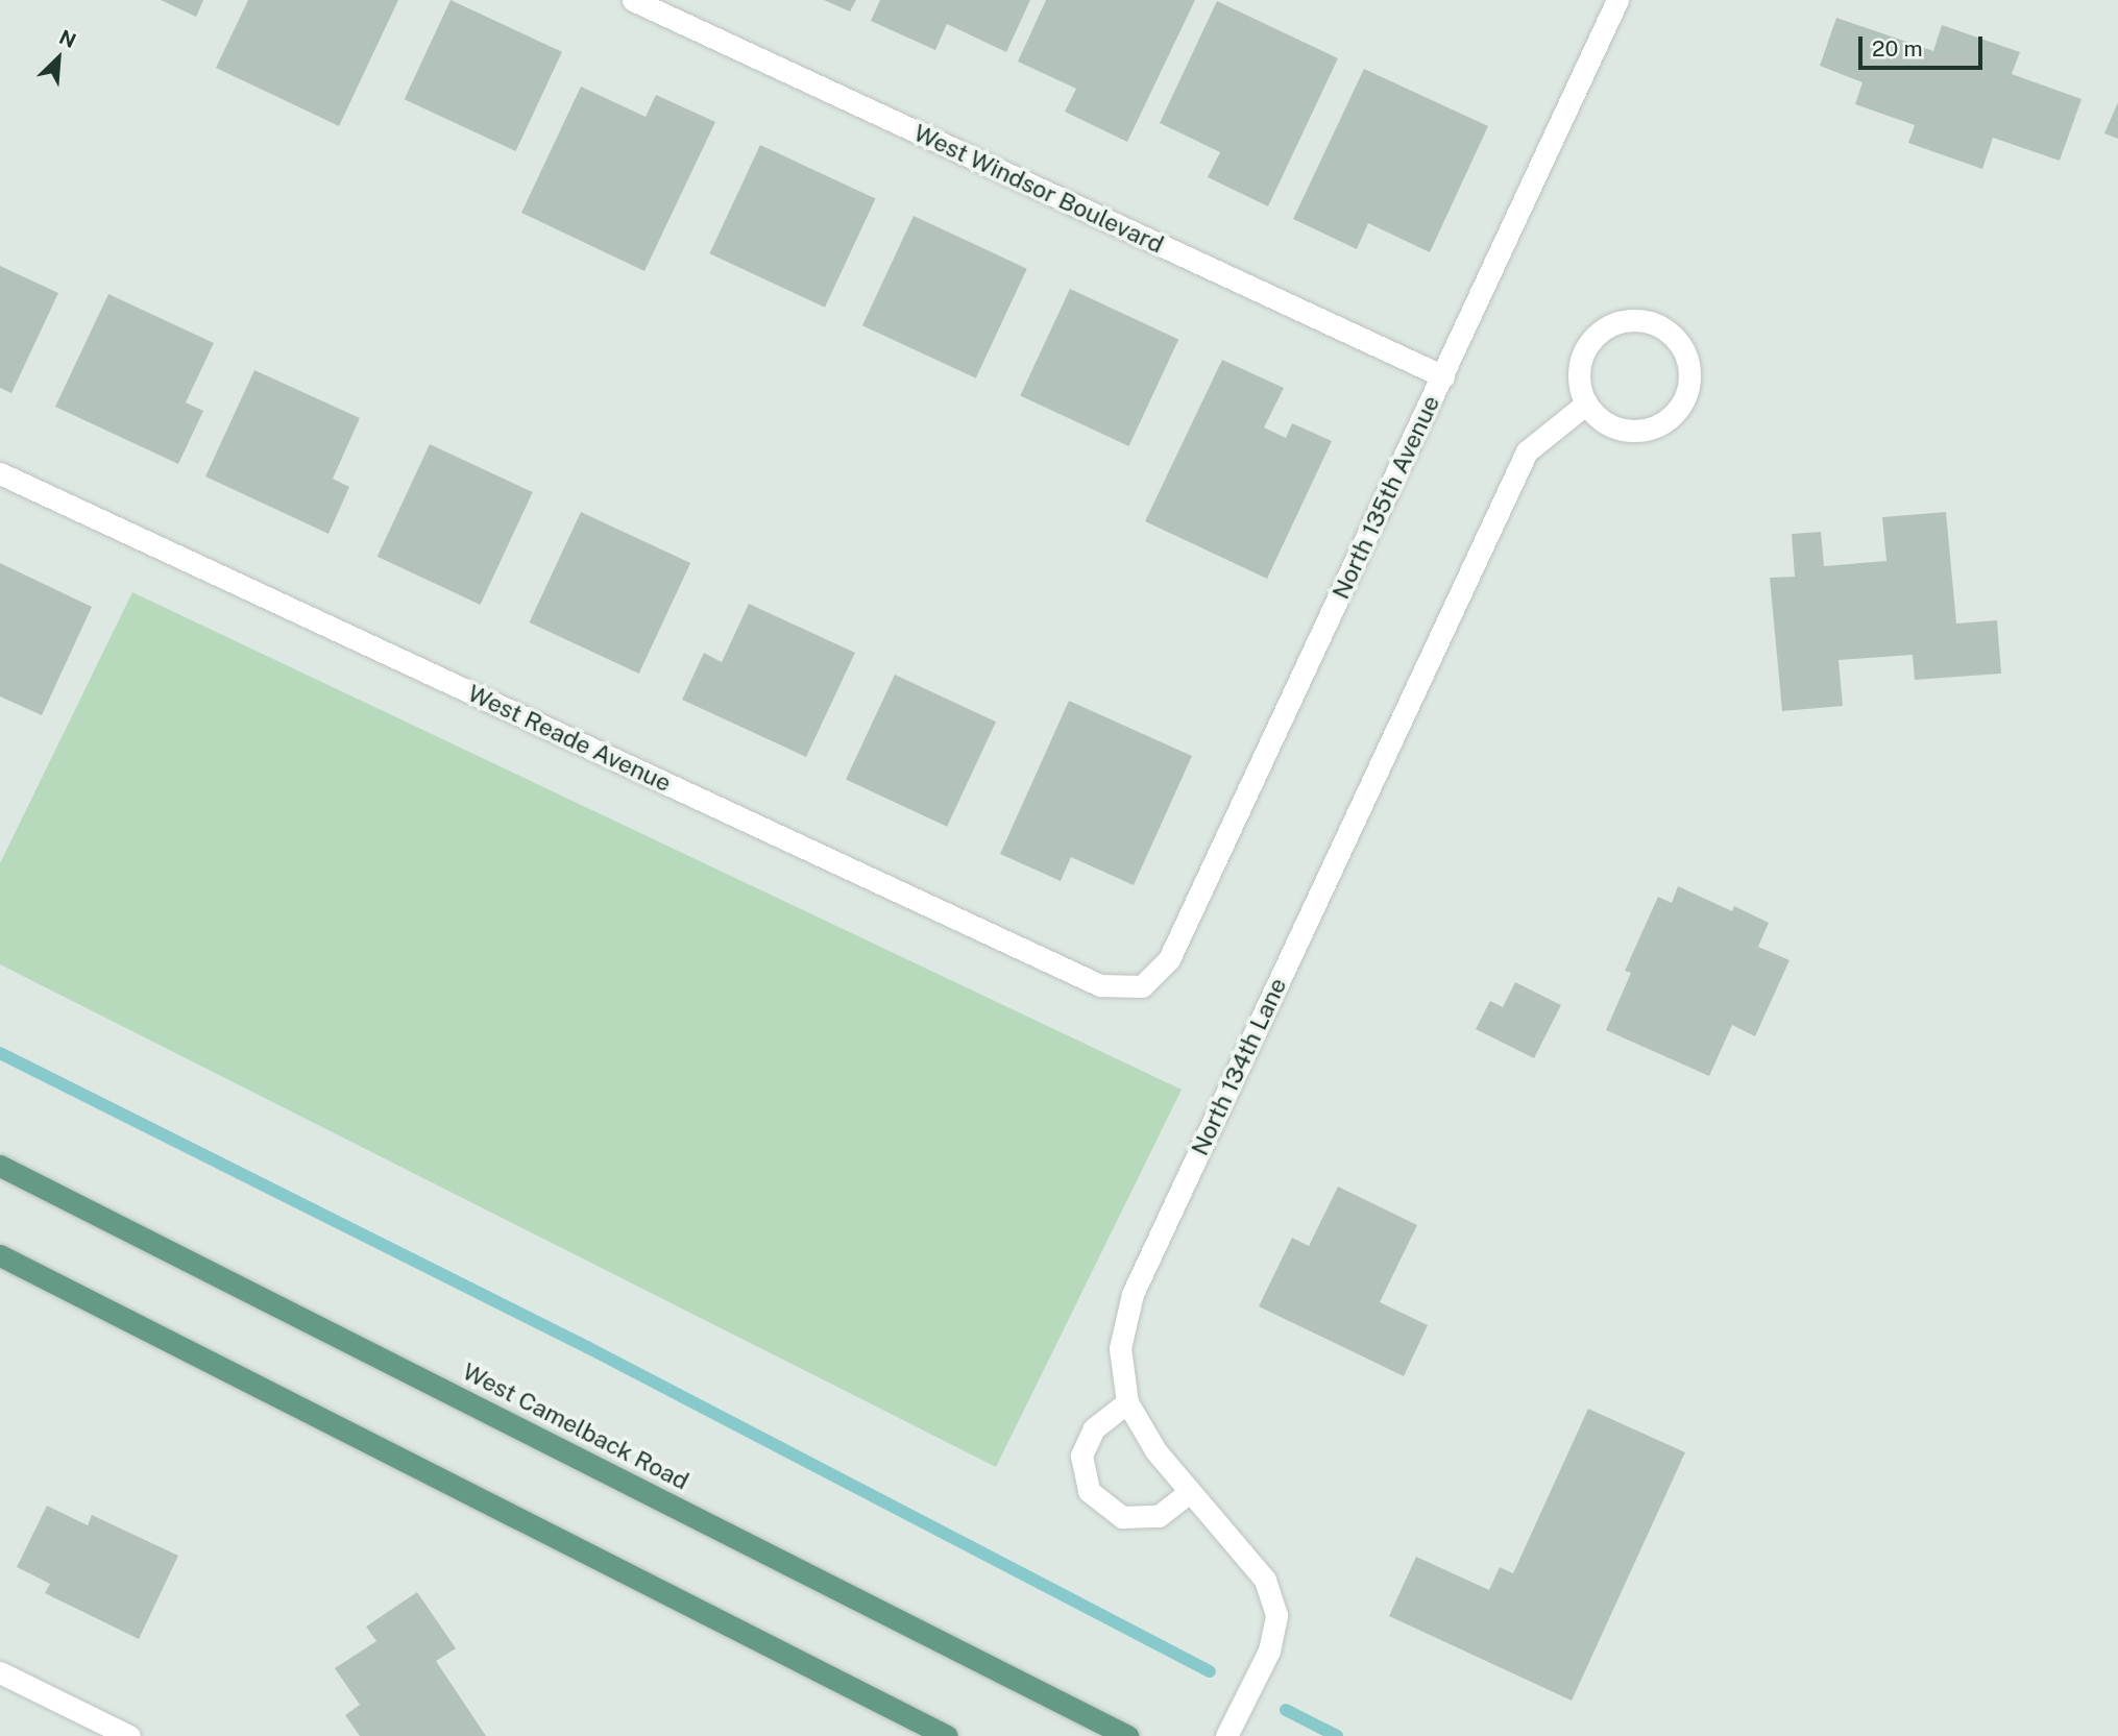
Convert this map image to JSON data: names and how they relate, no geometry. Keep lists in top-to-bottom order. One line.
{"streets":{"main road":["West Camelback Road"],"street":["West Windsor Boulevard","North 135th Avenue","West Reade Avenue","North 134th Lane"]},"crossings":[["West Windsor Boulevard","North 135th Avenue"],["North 135th Avenue","West Reade Avenue"]],"scale_bar":"20 m","north":"top right"}
